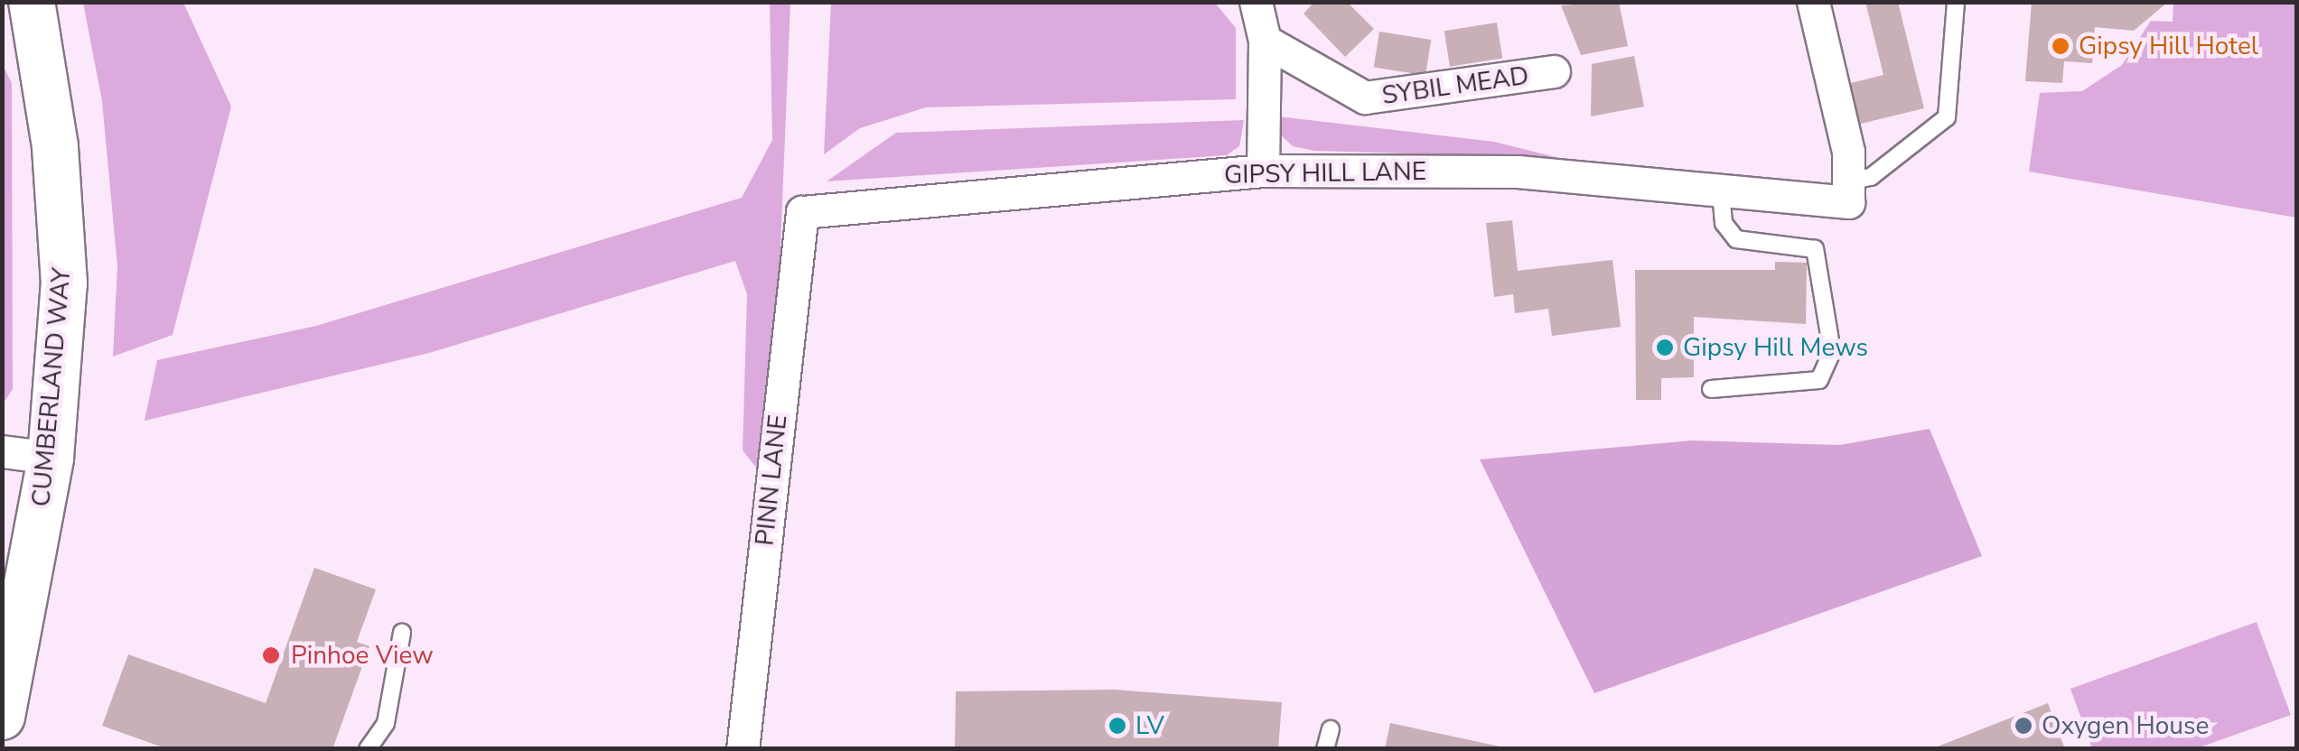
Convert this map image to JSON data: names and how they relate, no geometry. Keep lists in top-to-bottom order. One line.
{"streets":{"main road":["CUMBERLAND WAY"],"street":["SYBIL MEAD","GIPSY HILL LANE","PINN LANE"]},"crossings":[["GIPSY HILL LANE","PINN LANE"]],"places":["Gipsy Hill Hotel","Gipsy Hill Mews","Pinhoe View","LV","Oxygen House"]}
